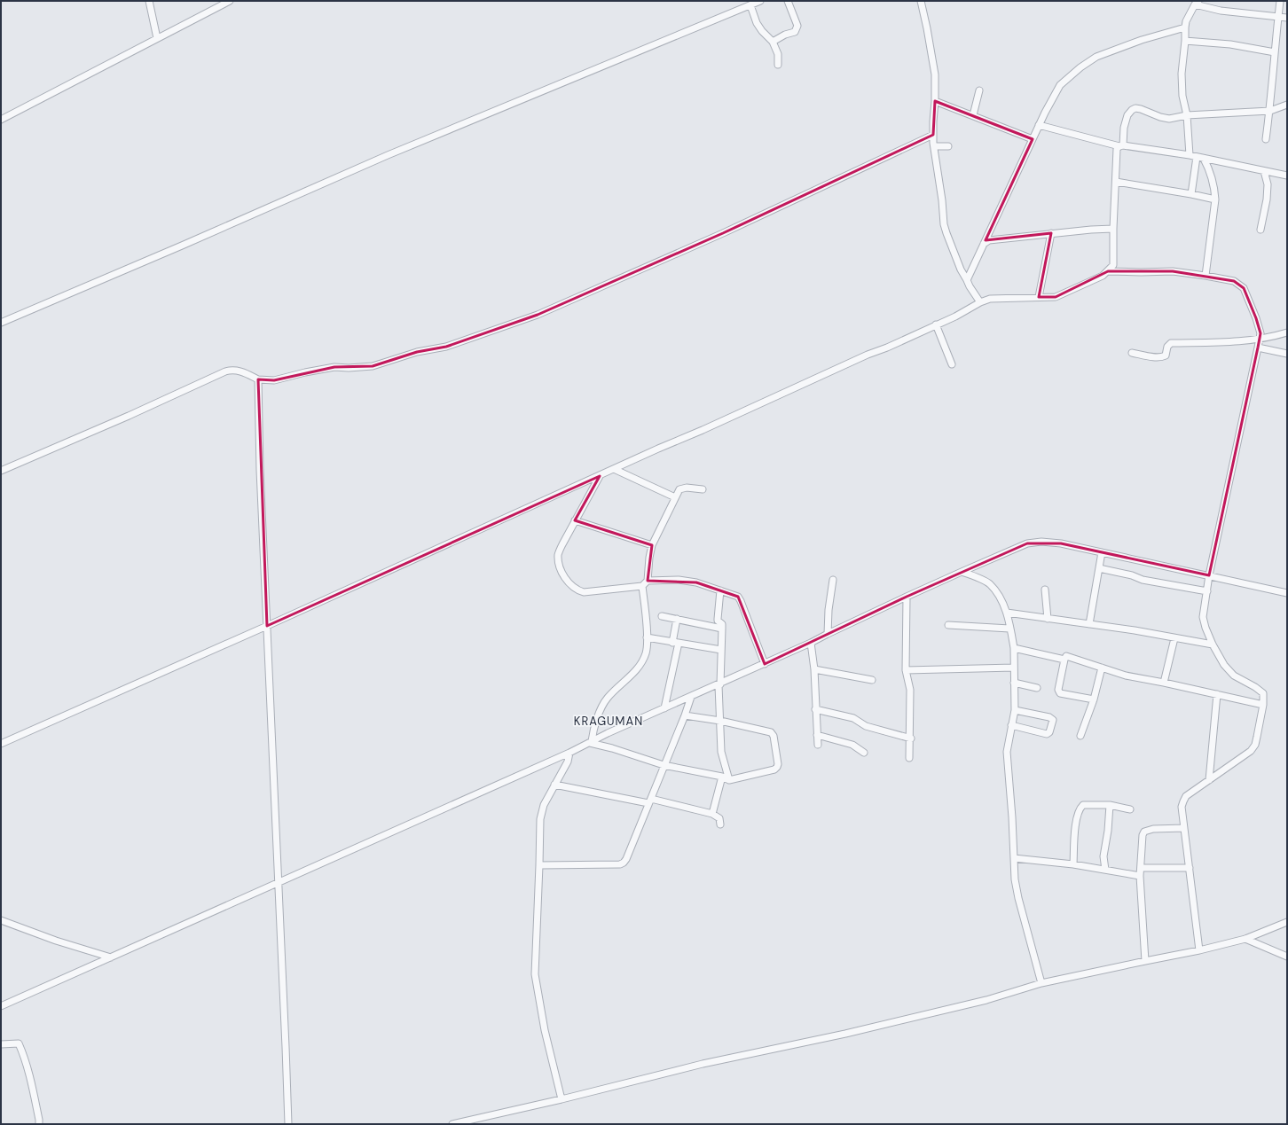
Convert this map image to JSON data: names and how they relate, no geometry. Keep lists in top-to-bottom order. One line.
{"districts":["KRAGUMAN"]}
